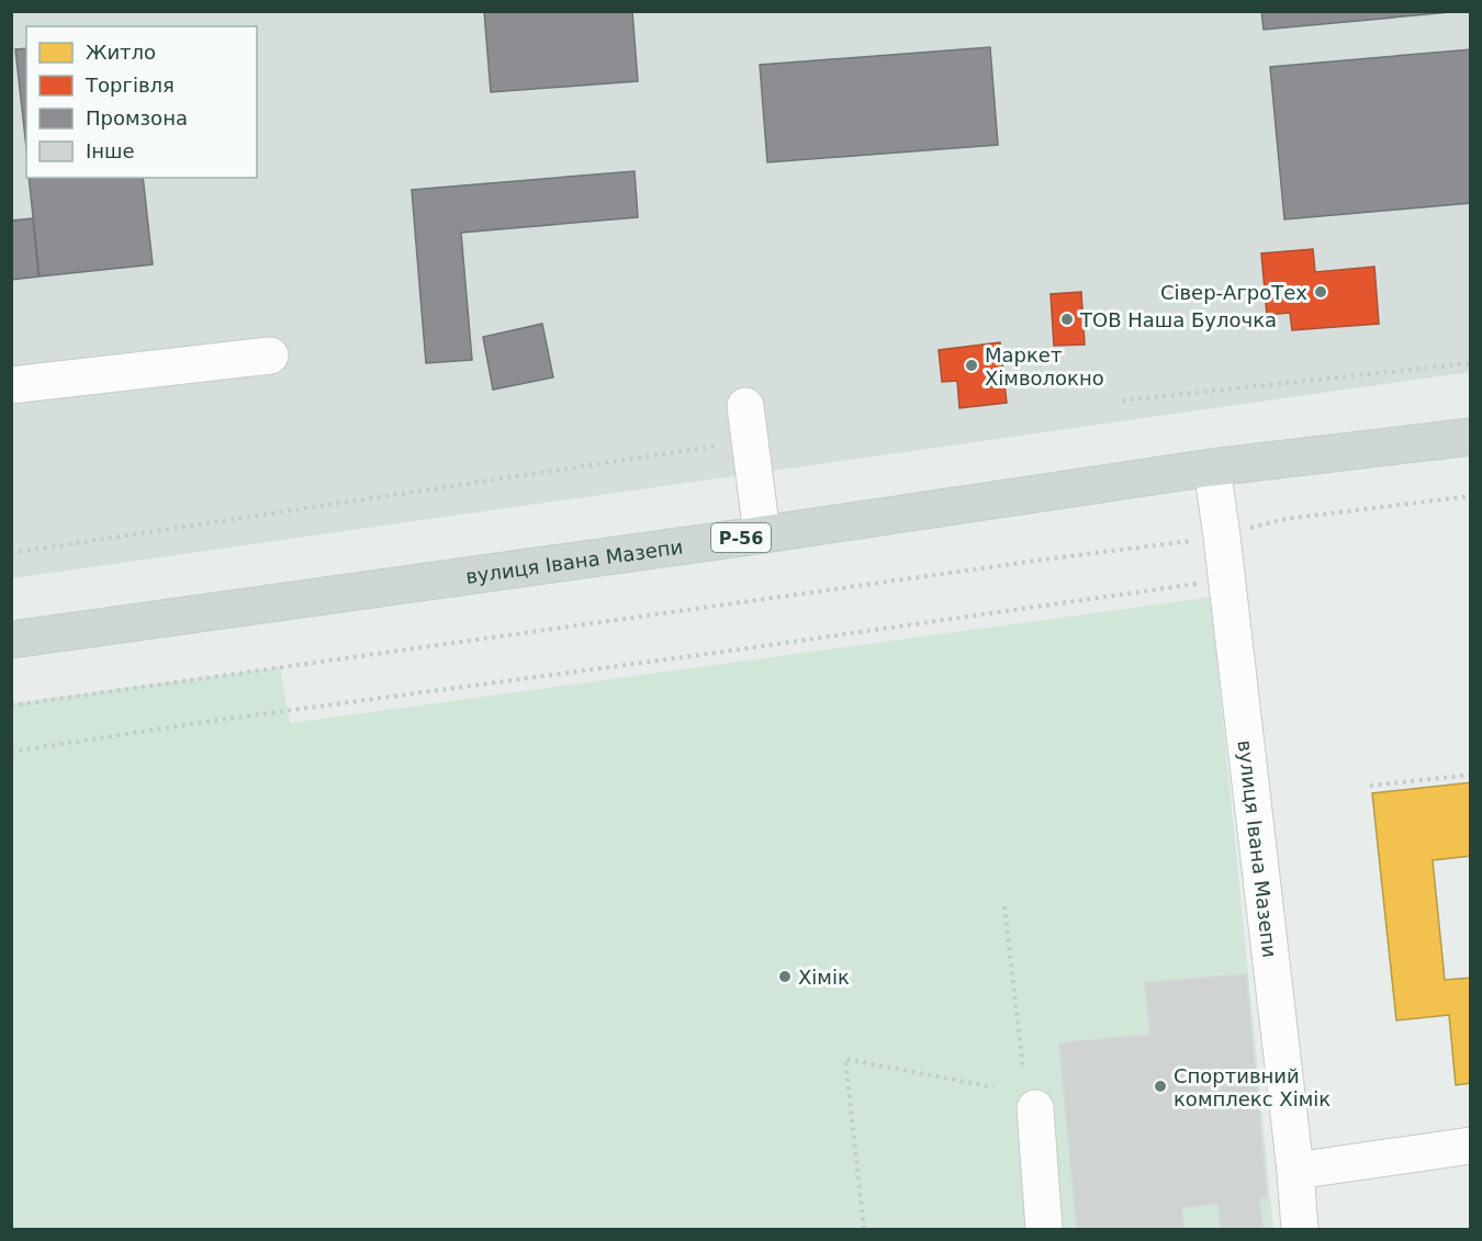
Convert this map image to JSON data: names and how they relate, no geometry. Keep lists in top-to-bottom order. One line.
{"streets":{"main road":["Р-56","вулиця Івана Мазепи"]},"places":["Сівер-АгроТех","ТОВ Наша Булочка","Маркет Хімволокно","Хімік","Спортивний комплекс Хімік"],"legend":["Житло","Торгівля","Промзона","Інше"]}
